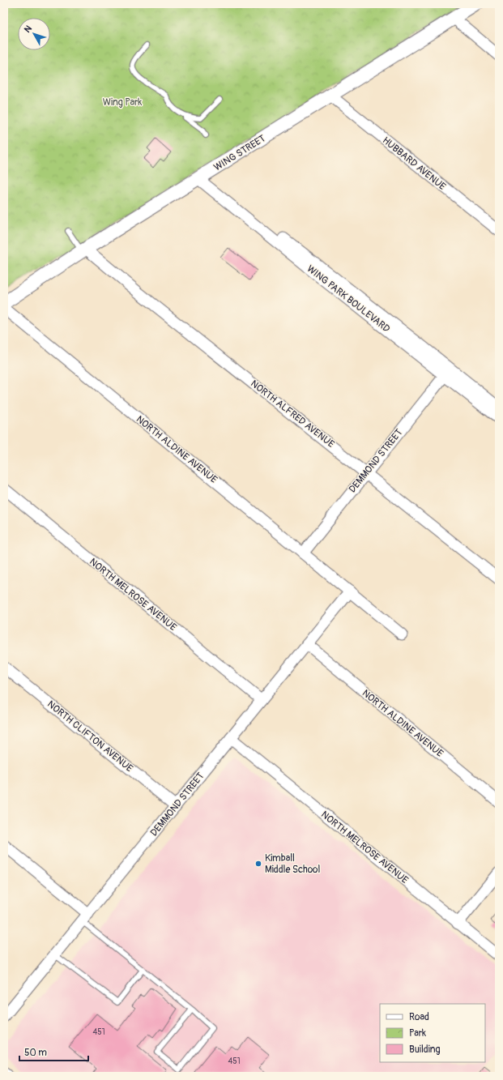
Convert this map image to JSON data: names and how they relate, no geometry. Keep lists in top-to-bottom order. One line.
{"streets":{"street":["WING STREET","HUBBARD AVENUE","WING PARK BOULEVARD","NORTH ALFRED AVENUE","NORTH ALDINE AVENUE","DEMMOND STREET","NORTH MELROSE AVENUE","NORTH CLIFTON AVENUE"]},"crossings":[["WING STREET","HUBBARD AVENUE"],["WING STREET","WING PARK BOULEVARD"],["WING STREET","NORTH ALFRED AVENUE"],["WING PARK BOULEVARD","DEMMOND STREET"],["NORTH ALFRED AVENUE","DEMMOND STREET"],["NORTH ALDINE AVENUE","DEMMOND STREET"],["DEMMOND STREET","NORTH MELROSE AVENUE"],["DEMMOND STREET","NORTH CLIFTON AVENUE"]],"parks":["Wing Park"],"places":["Kimball Middle School"],"house_numbers":["451","451"],"legend":["Road","Park","Building"],"scale_bar":"50 m","north":"top left"}
